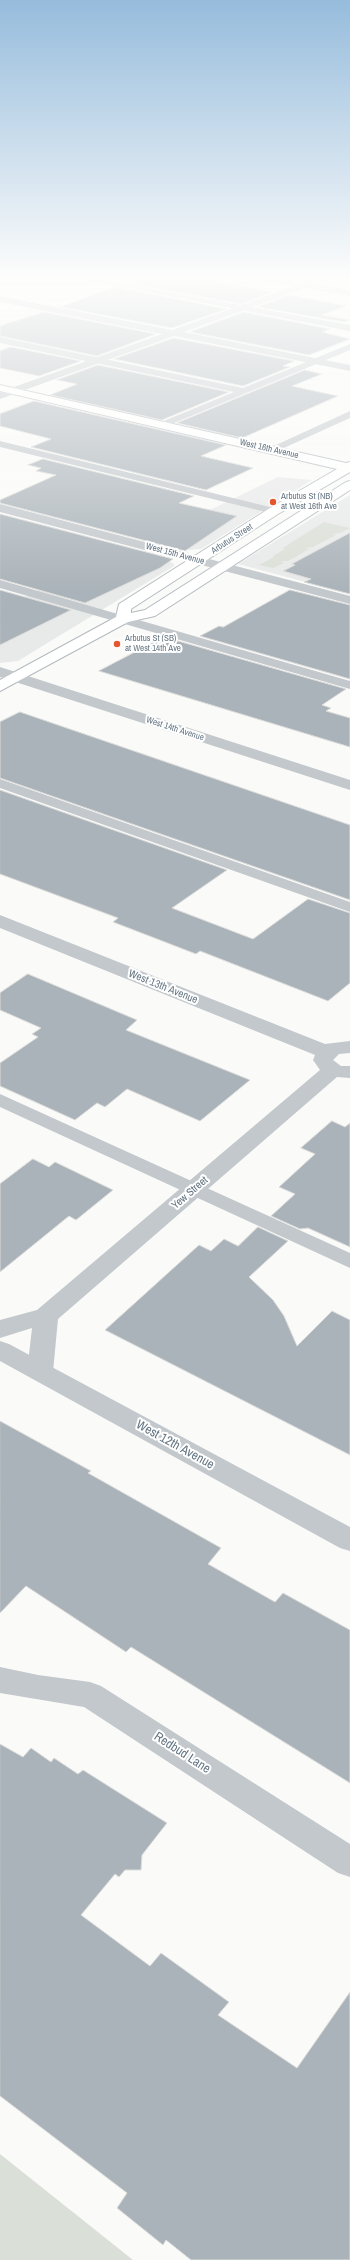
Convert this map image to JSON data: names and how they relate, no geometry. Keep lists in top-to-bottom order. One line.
{"streets":{"main road":["West 16th Avenue","Arbutus Street"],"street":["West 15th Avenue","West 14th Avenue","West 13th Avenue","Yew Street","West 12th Avenue","Redbud Lane"]},"crossings":[["West 16th Avenue","Arbutus Street"],["Arbutus Street","West 15th Avenue"],["Arbutus Street","West 14th Avenue"],["West 13th Avenue","Yew Street"]],"places":["Arbutus St (NB) at West 16th Ave","Arbutus St (SB) at West 14th Ave"]}
